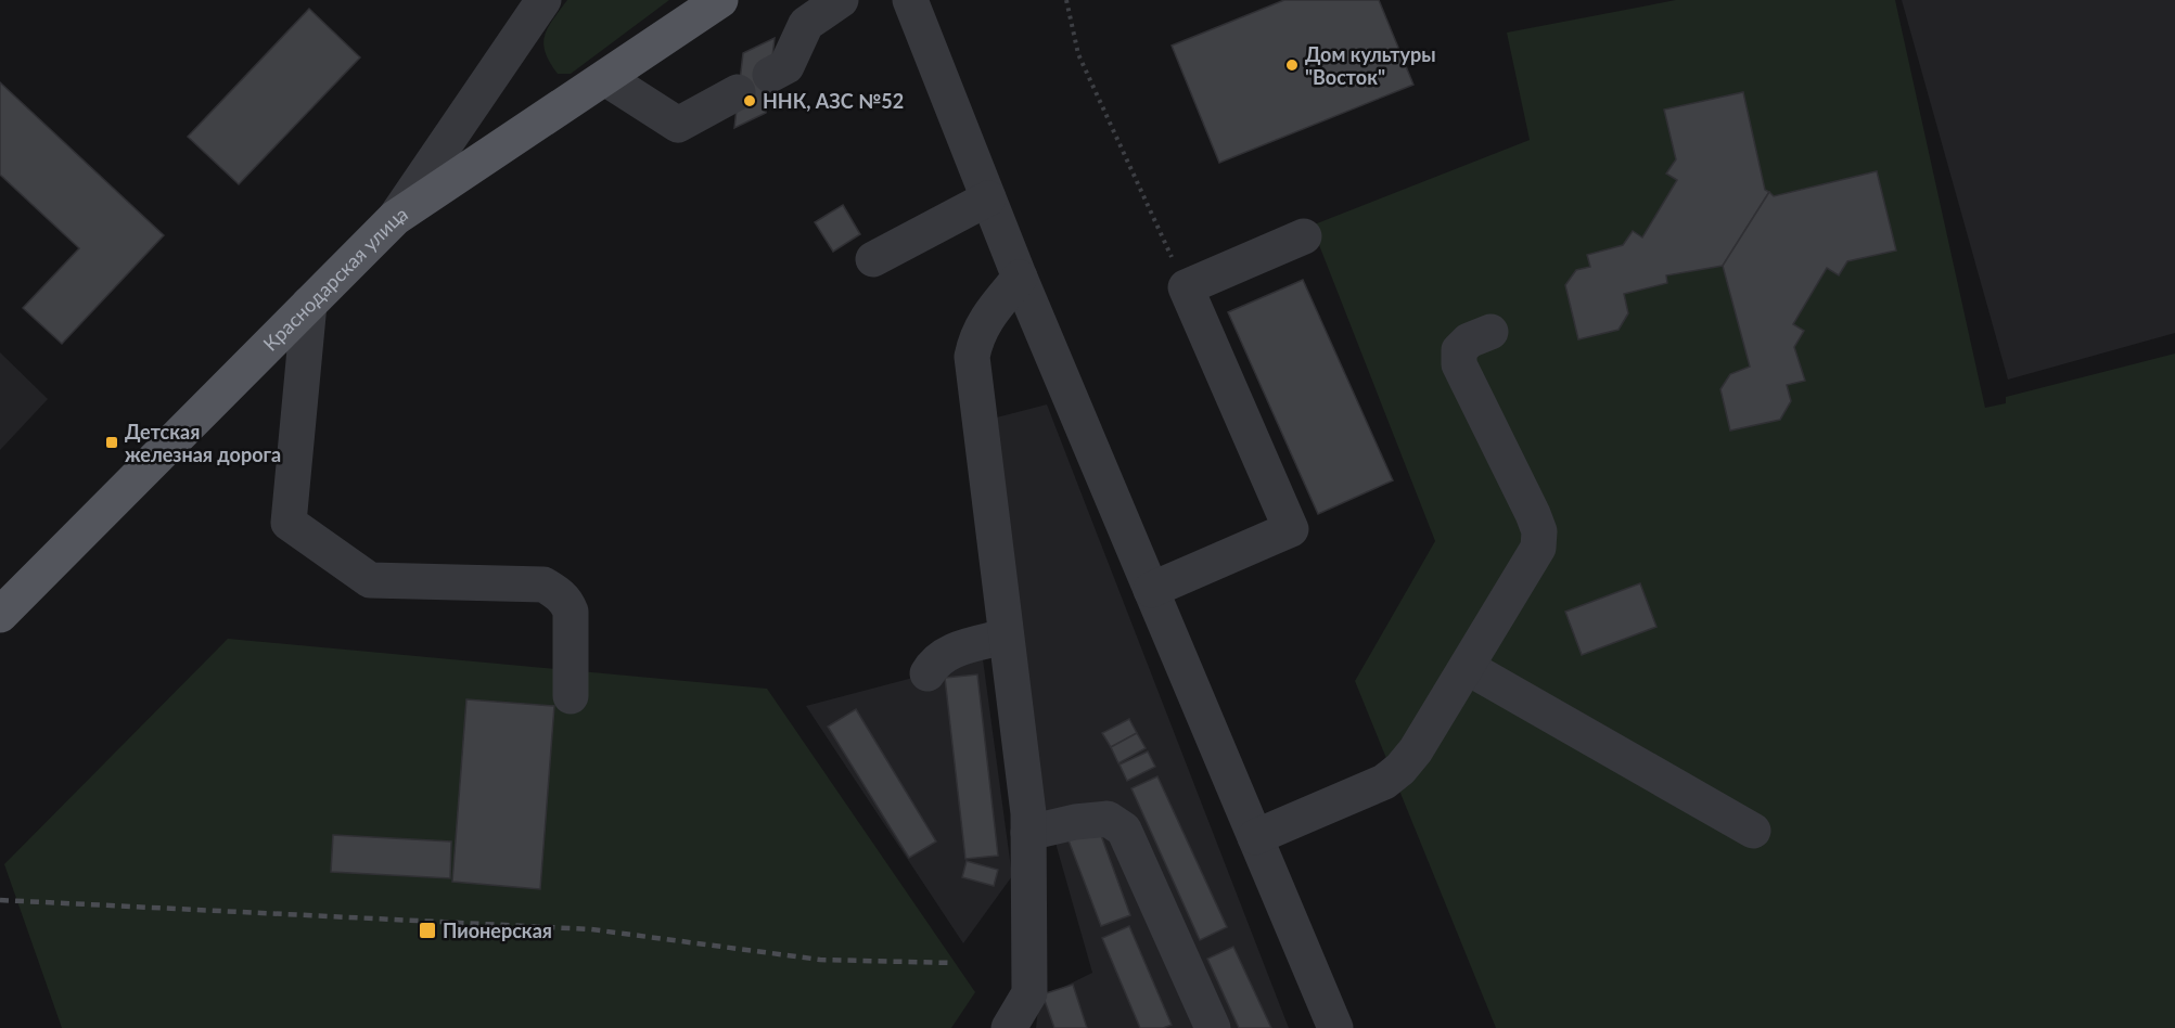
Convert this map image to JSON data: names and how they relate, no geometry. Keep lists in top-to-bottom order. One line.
{"streets":{"main road":["Краснодарская улица"]},"places":{"other":["Дом культуры \"Восток\"","ННК, АЗС №52"],"transit":["Детская железная дорога","Пионерская"]}}
